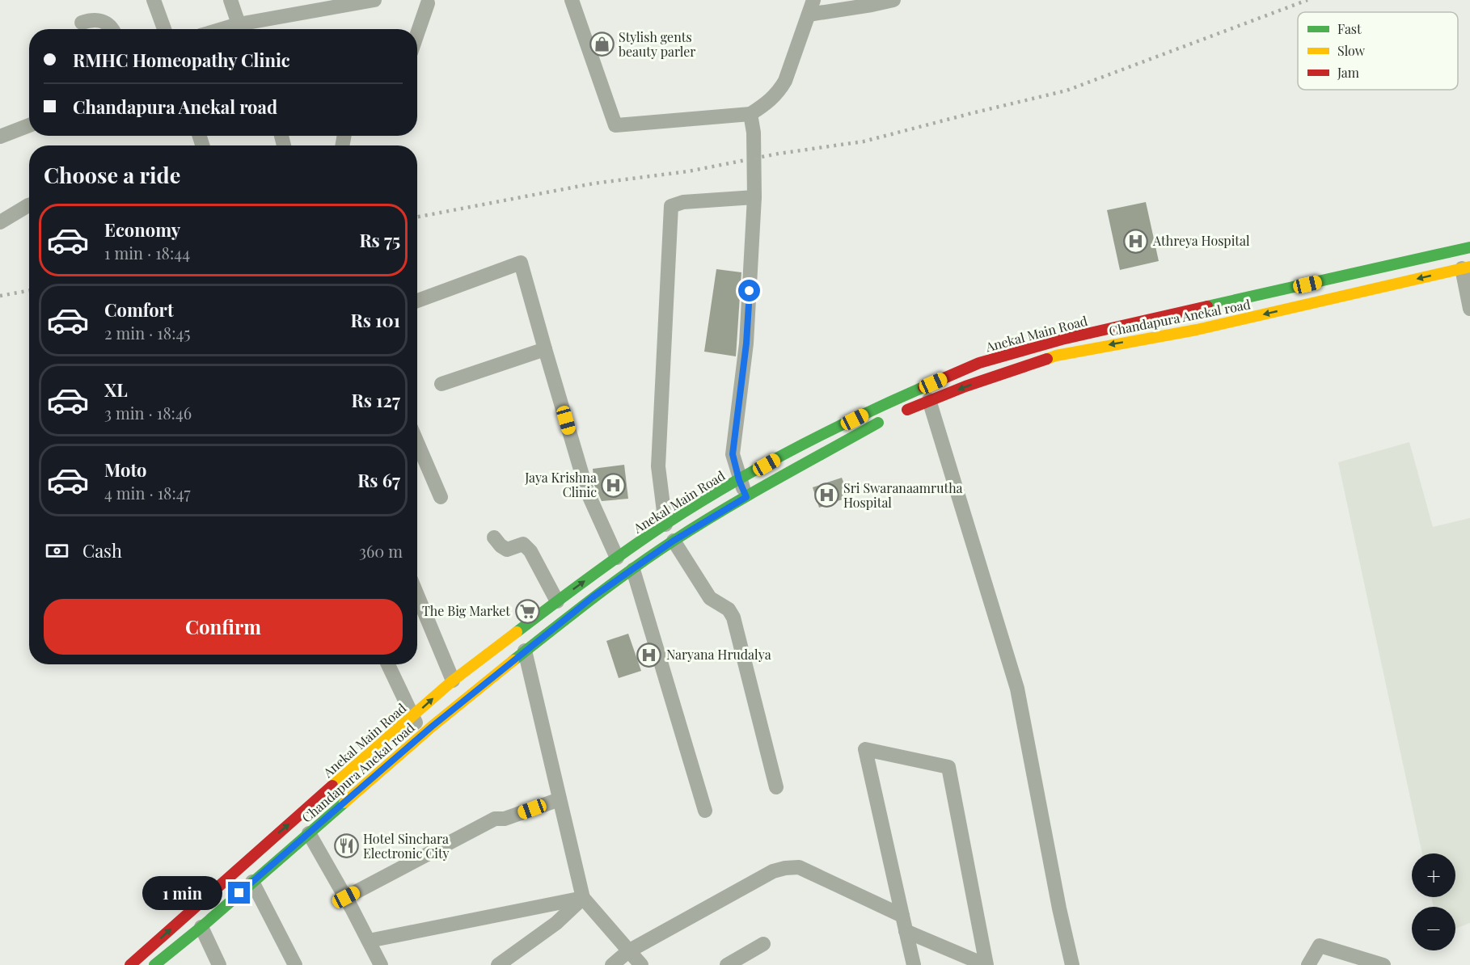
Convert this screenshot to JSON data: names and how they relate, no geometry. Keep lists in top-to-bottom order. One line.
{"streets":{"main road":["Chandapura Anekal road","Anekal Main Road"]},"one_way":["Chandapura Anekal road"],"places":{"shop":["Stylish gents beauty parler"],"hospital":["Athreya Hospital","Jaya Krishna Clinic","Sri Swaranaamrutha Hospital","Naryana Hrudalya"],"supermarket":["The Big Market"],"restaurant":["Hotel Sinchara Electronic City"]},"legend":["Fast","Slow","Jam"],"page":{"banner":["RMHC Homeopathy Clinic","Chandapura Anekal road"],"heading":"Choose a ride","list":[{"name":"Economy","note":"1 min · 18:44","value":"Rs 75"},{"name":"Comfort","note":"2 min · 18:45","value":"Rs 101"},{"name":"XL","note":"3 min · 18:46","value":"Rs 127"},{"name":"Moto","note":"4 min · 18:47","value":"Rs 67"}],"pay":["Cash","360 m"],"buttons":"Confirm","map_buttons":["+","−"],"bubble":"1 min"}}
